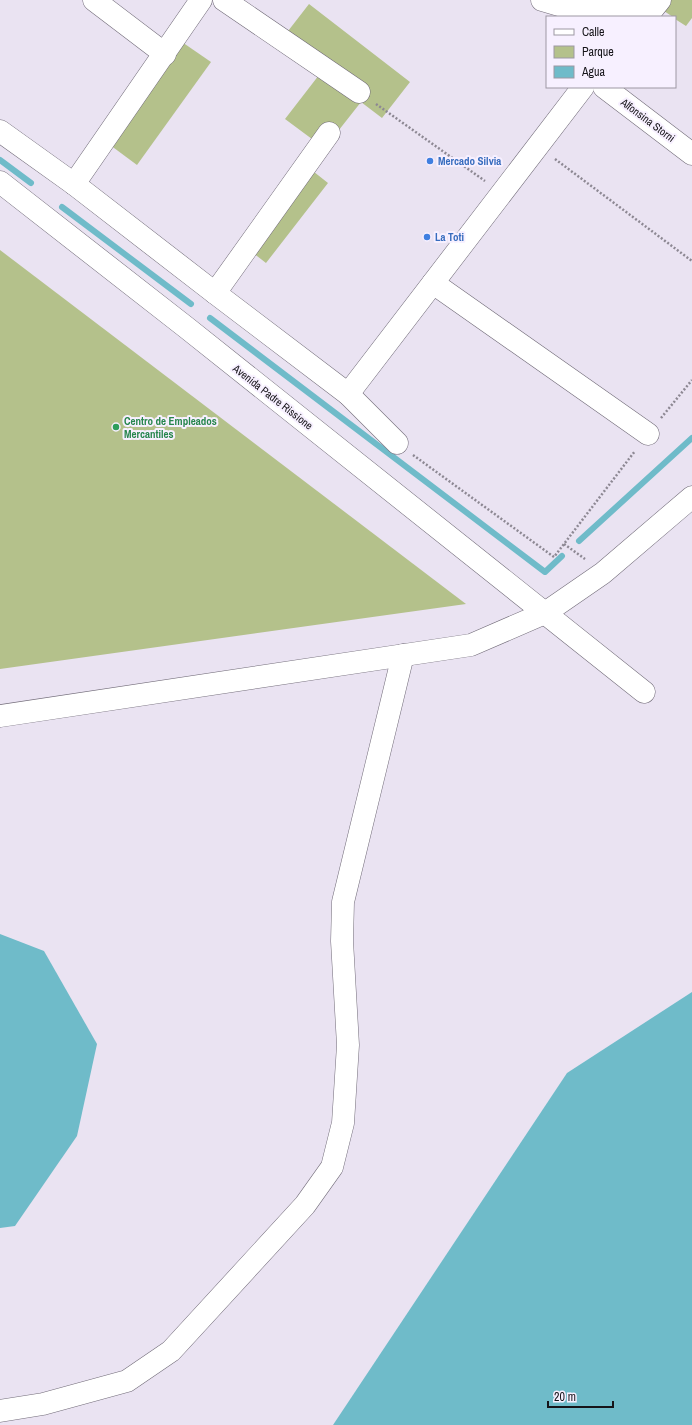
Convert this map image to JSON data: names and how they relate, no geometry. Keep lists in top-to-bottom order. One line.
{"streets":{"street":["Alfonsina Storni","Avenida Padre Rissione"]},"places":["Mercado Silvia","La Toti","Centro de Empleados Mercantiles"],"legend":["Calle","Parque","Agua"],"scale_bar":"20 m"}
